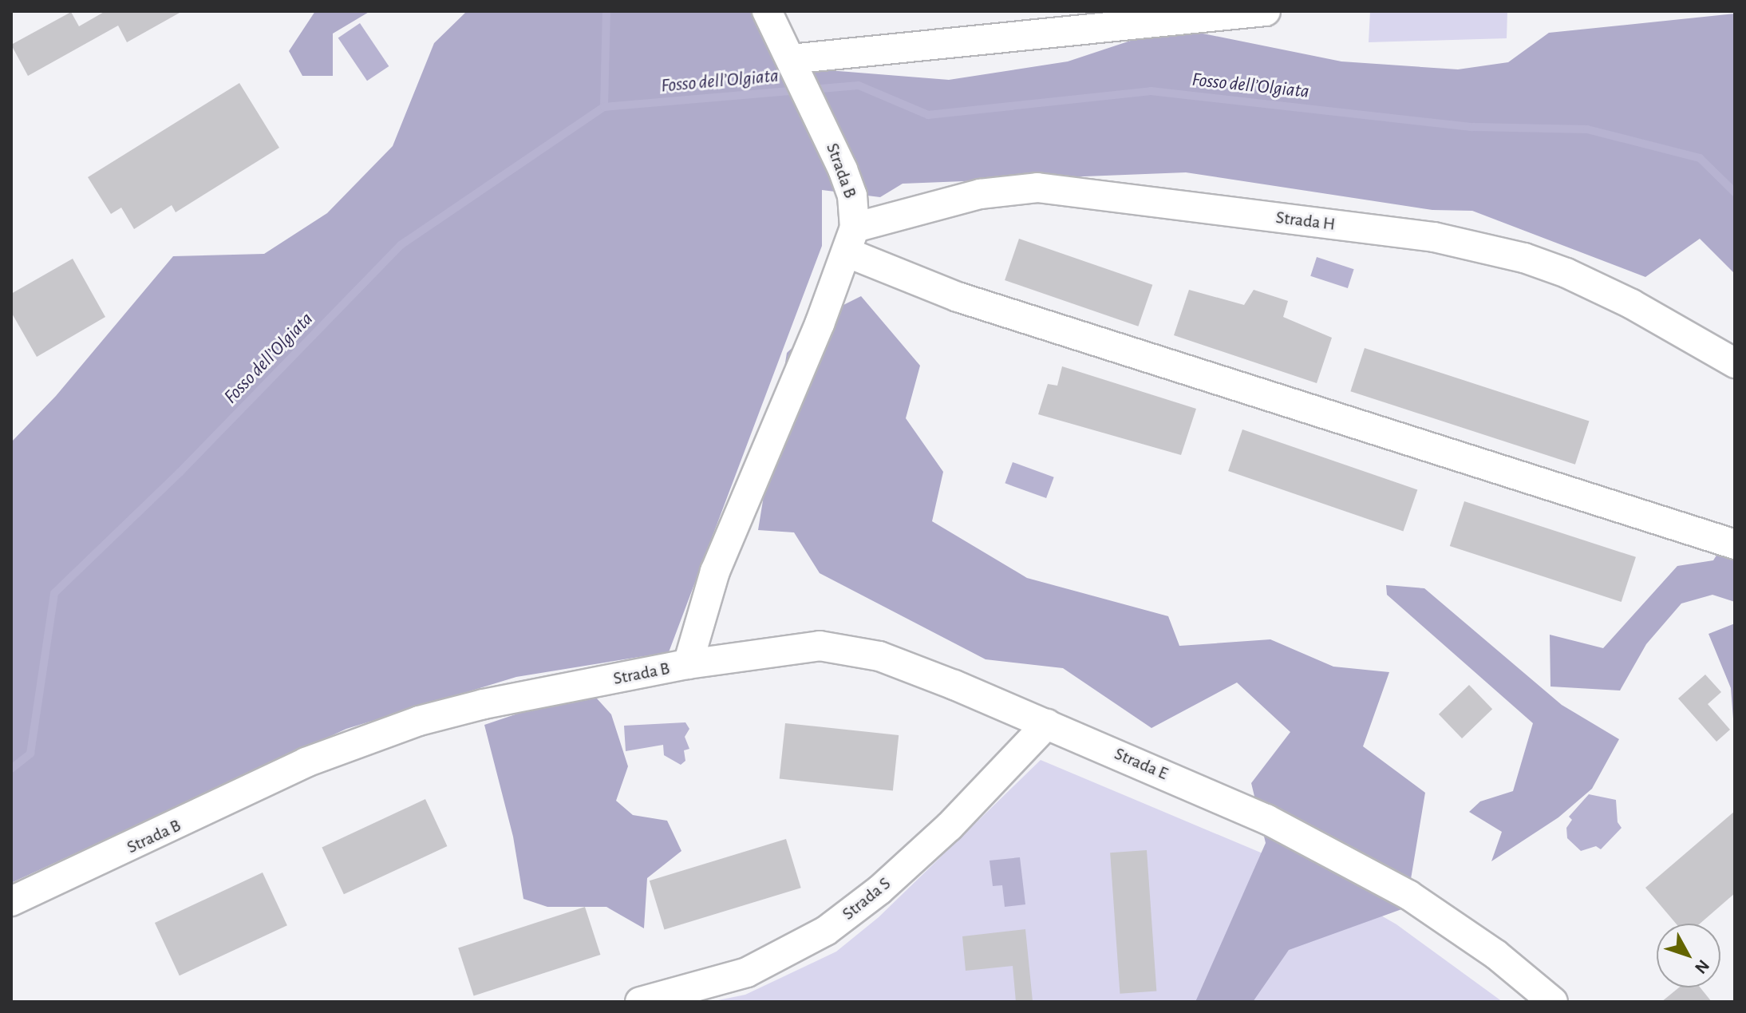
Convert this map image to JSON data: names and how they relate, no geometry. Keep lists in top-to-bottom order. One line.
{"streets":{"street":["Strada B","Strada H","Strada E","Strada S"]},"crossings":[["Strada B","Strada H"],["Strada B","Strada E"],["Strada E","Strada S"]],"water":["Fosso dell’Olgiata"],"north":"bottom right"}
